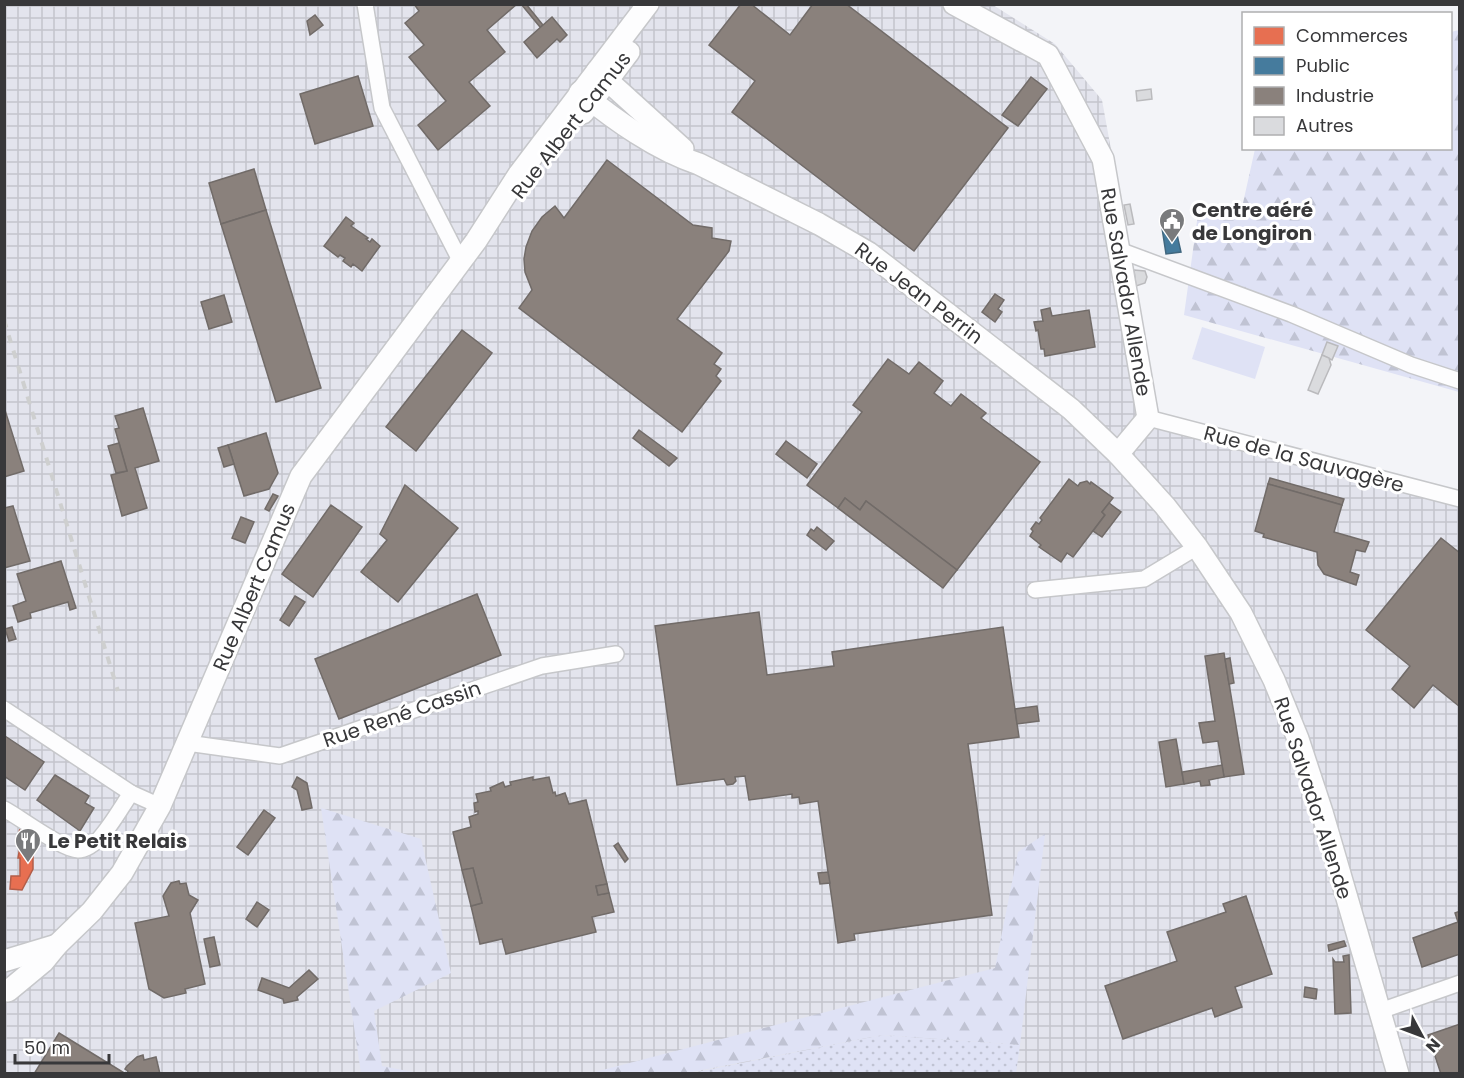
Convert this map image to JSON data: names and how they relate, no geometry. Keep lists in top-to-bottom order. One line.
{"streets":{"street":["Rue Albert Camus","Rue Salvador Allende","Rue Jean Perrin","Rue de la Sauvagère","Rue René Cassin"]},"crossings":[["Rue Albert Camus","Rue Jean Perrin"],["Rue Albert Camus","Rue René Cassin"],["Rue Salvador Allende","Rue Jean Perrin"],["Rue Salvador Allende","Rue de la Sauvagère"]],"places":{"public building":["Centre aéré de Longiron"],"restaurant":["Le Petit Relais"]},"legend":["Commerces","Public","Industrie","Autres"],"scale_bar":"50 m","north":"bottom right"}
